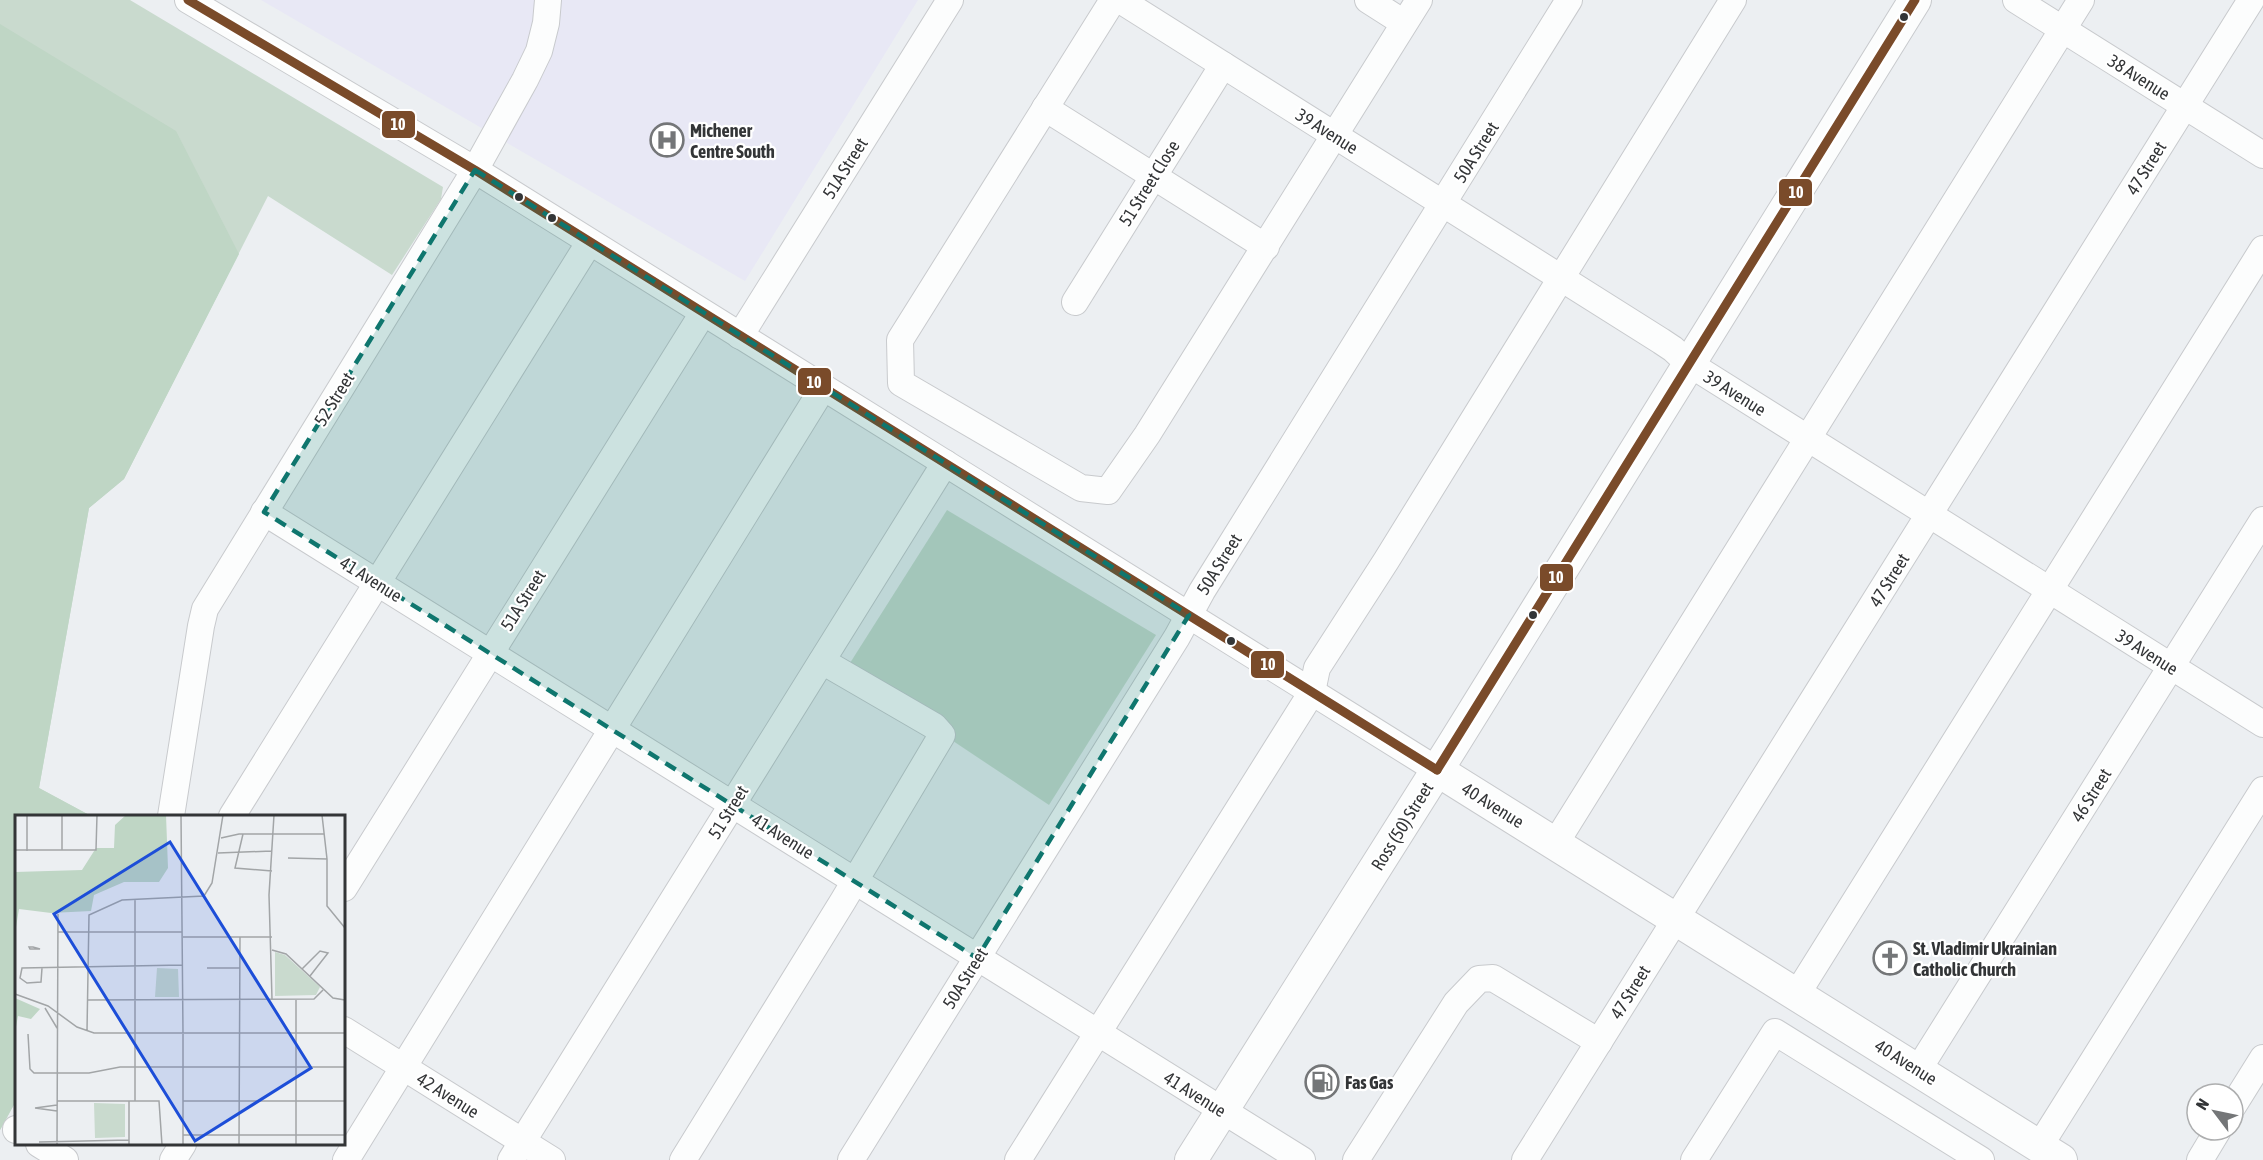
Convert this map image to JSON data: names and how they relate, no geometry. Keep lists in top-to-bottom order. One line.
{"streets":{"main road":["40 Avenue","Ross (50) Street"],"street":["38 Avenue","39 Avenue","50A Street","51A Street","47 Street","51 Street Close","52 Street","41 Avenue","46 Street","51 Street","42 Avenue"]},"crossings":[["38 Avenue","47 Street"],["39 Avenue","50A Street"],["39 Avenue","47 Street"],["39 Avenue","51 Street Close"],["39 Avenue","46 Street"],["39 Avenue","Ross (50) Street"],["50A Street","41 Avenue"],["50A Street","40 Avenue"],["51A Street","41 Avenue"],["51A Street","40 Avenue"],["47 Street","40 Avenue"],["52 Street","41 Avenue"],["52 Street","40 Avenue"],["41 Avenue","51 Street"],["41 Avenue","Ross (50) Street"],["46 Street","40 Avenue"],["40 Avenue","51 Street"],["40 Avenue","Ross (50) Street"],["51 Street","42 Avenue"]],"places":{"hospital":["Michener Centre South"],"church":["St. Vladimir Ukrainian Catholic Church"],"fuel station":["Fas Gas"]},"lines":["transit line 10"],"north":"top left"}
